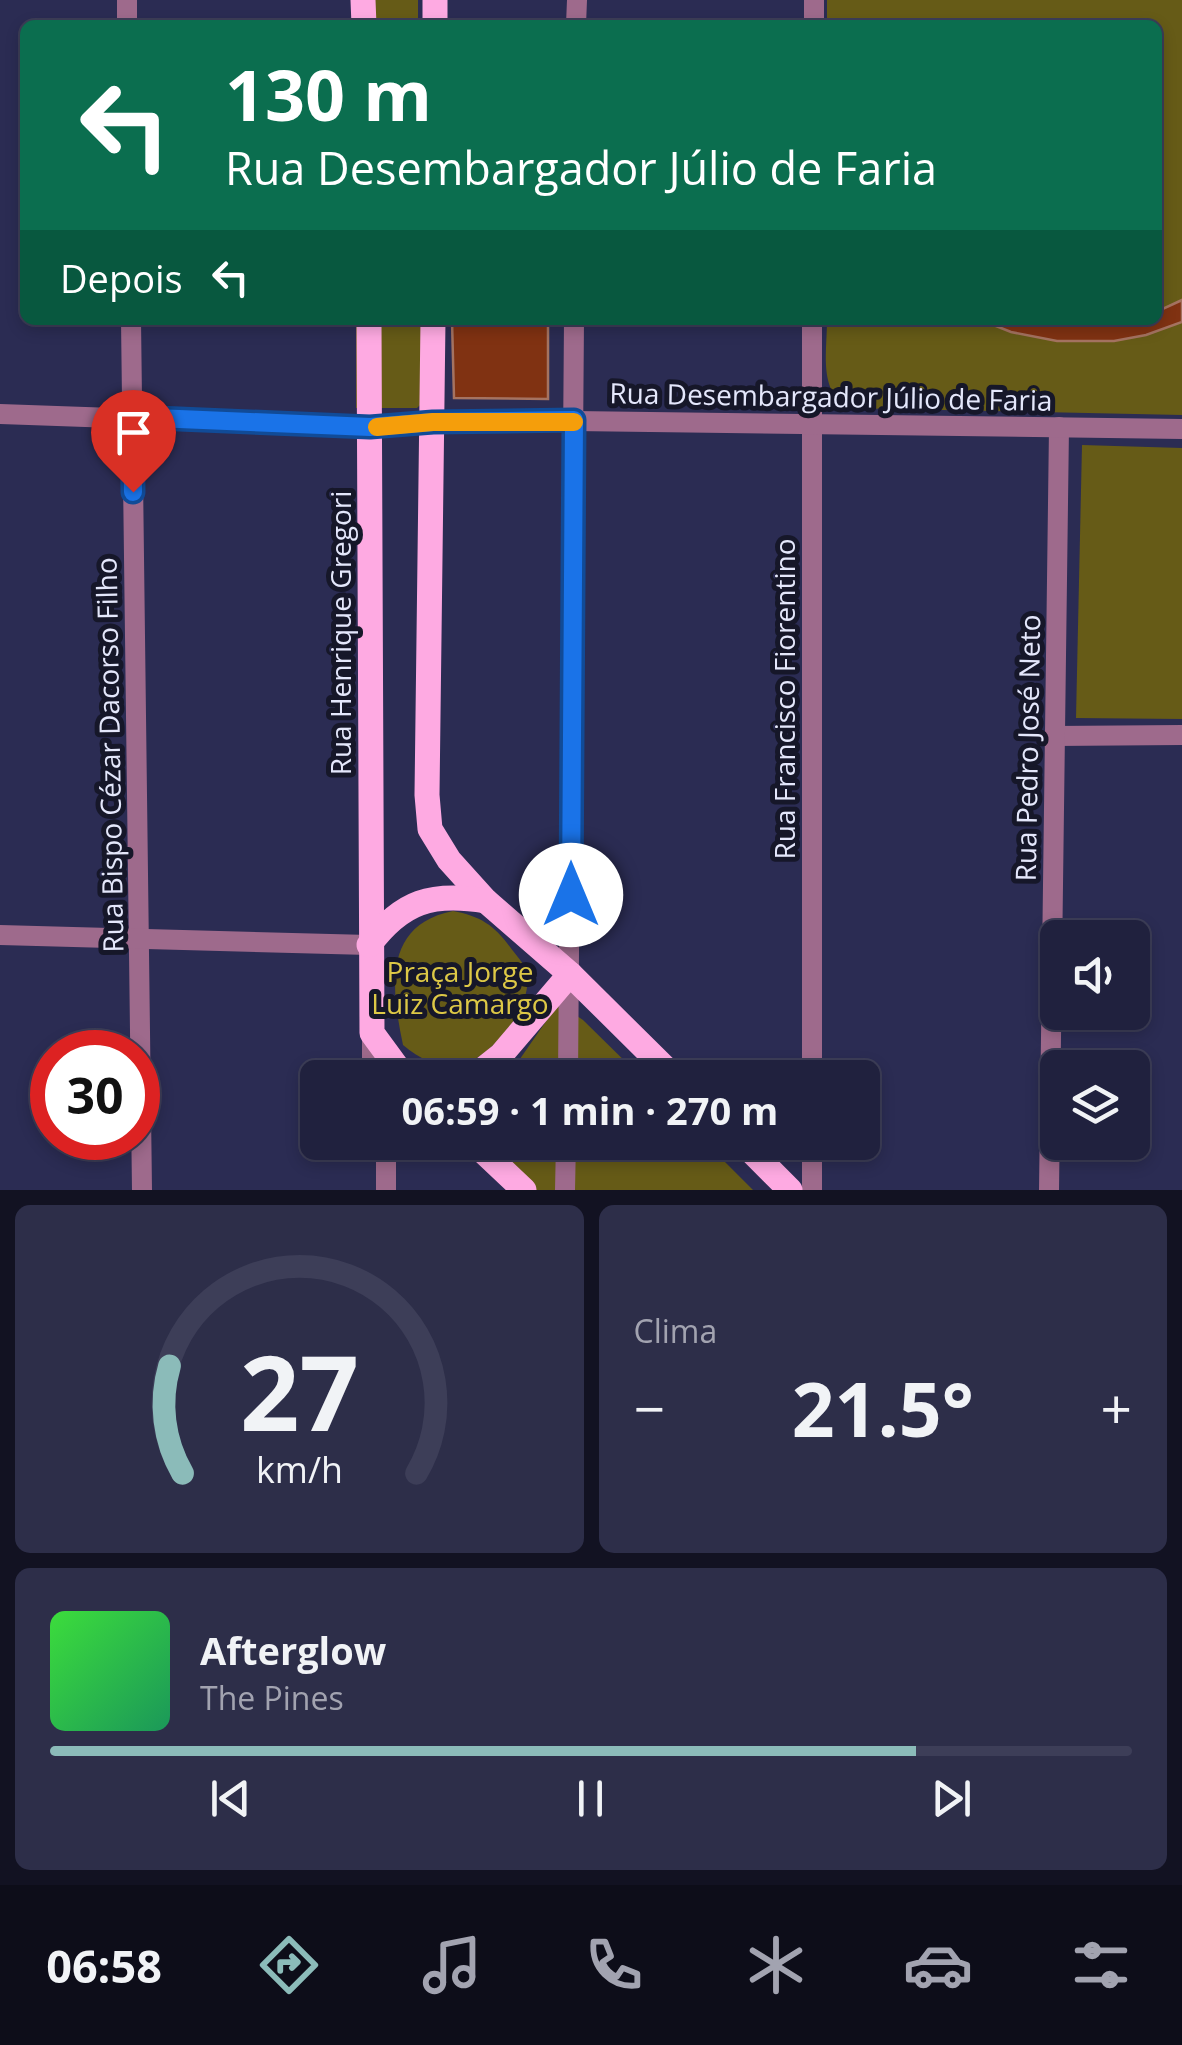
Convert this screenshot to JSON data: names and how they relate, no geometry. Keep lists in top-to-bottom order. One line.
{"streets":{"main road":["Rua Henrique Gregori"],"street":["Rua Desembargador Júlio de Faria","Rua Francisco Fiorentino","Rua Pedro José Neto","Rua Bispo Cézar Dacorso Filho"]},"crossings":[["Rua Desembargador Júlio de Faria","Rua Henrique Gregori"],["Rua Desembargador Júlio de Faria","Rua Francisco Fiorentino"],["Rua Desembargador Júlio de Faria","Rua Pedro José Neto"],["Rua Desembargador Júlio de Faria","Rua Bispo Cézar Dacorso Filho"]],"parks":["Praça Jorge Luiz Camargo"],"page":{"turn":["130 m","Rua Desembargador Júlio de Faria"],"then":"Depois","limit":"30","trip":"06:59 · 1 min · 270 m","tile":"Clima","heat":["−","21.5°","+"],"song":["Afterglow","The Pines"],"tabs":"06:58","gauge":["27","km/h"]}}
